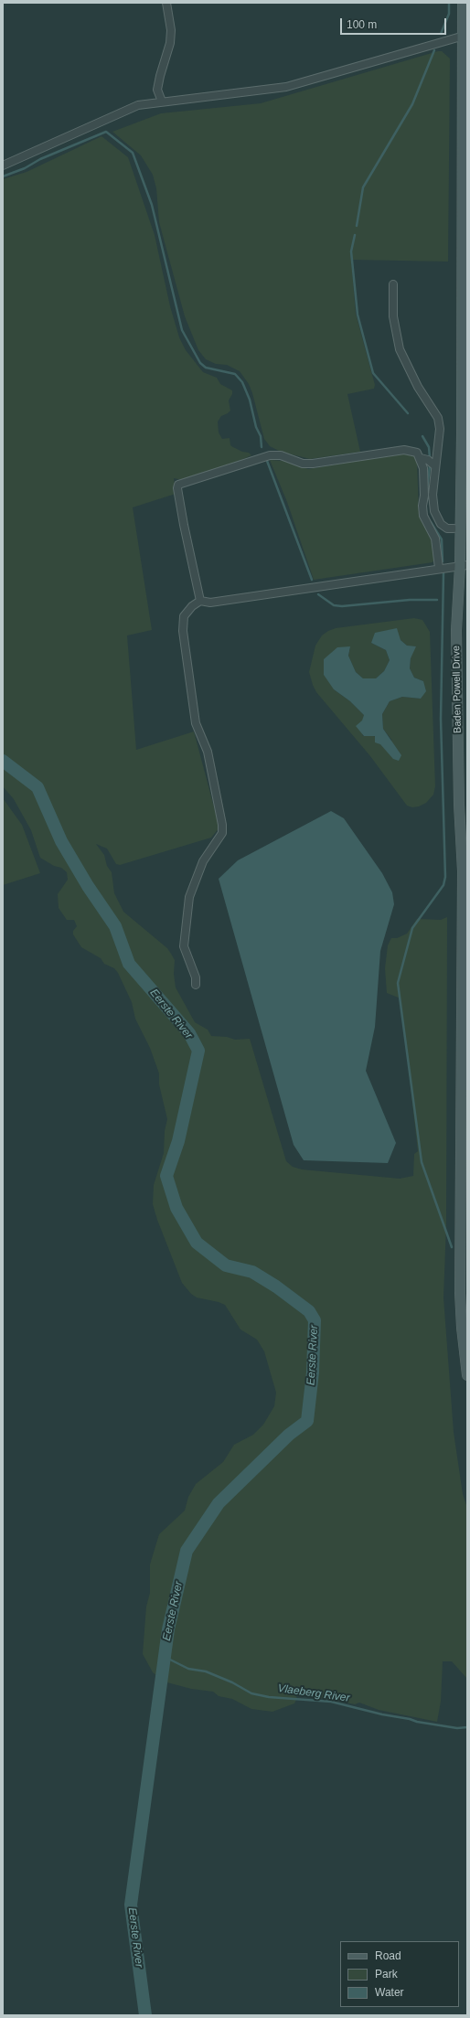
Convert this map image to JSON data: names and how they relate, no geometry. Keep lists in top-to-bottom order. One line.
{"streets":{"main road":["Baden Powell Drive"]},"water":["Eerste River","Vlaeberg River"],"legend":["Road","Park","Water"],"scale_bar":"100 m"}
